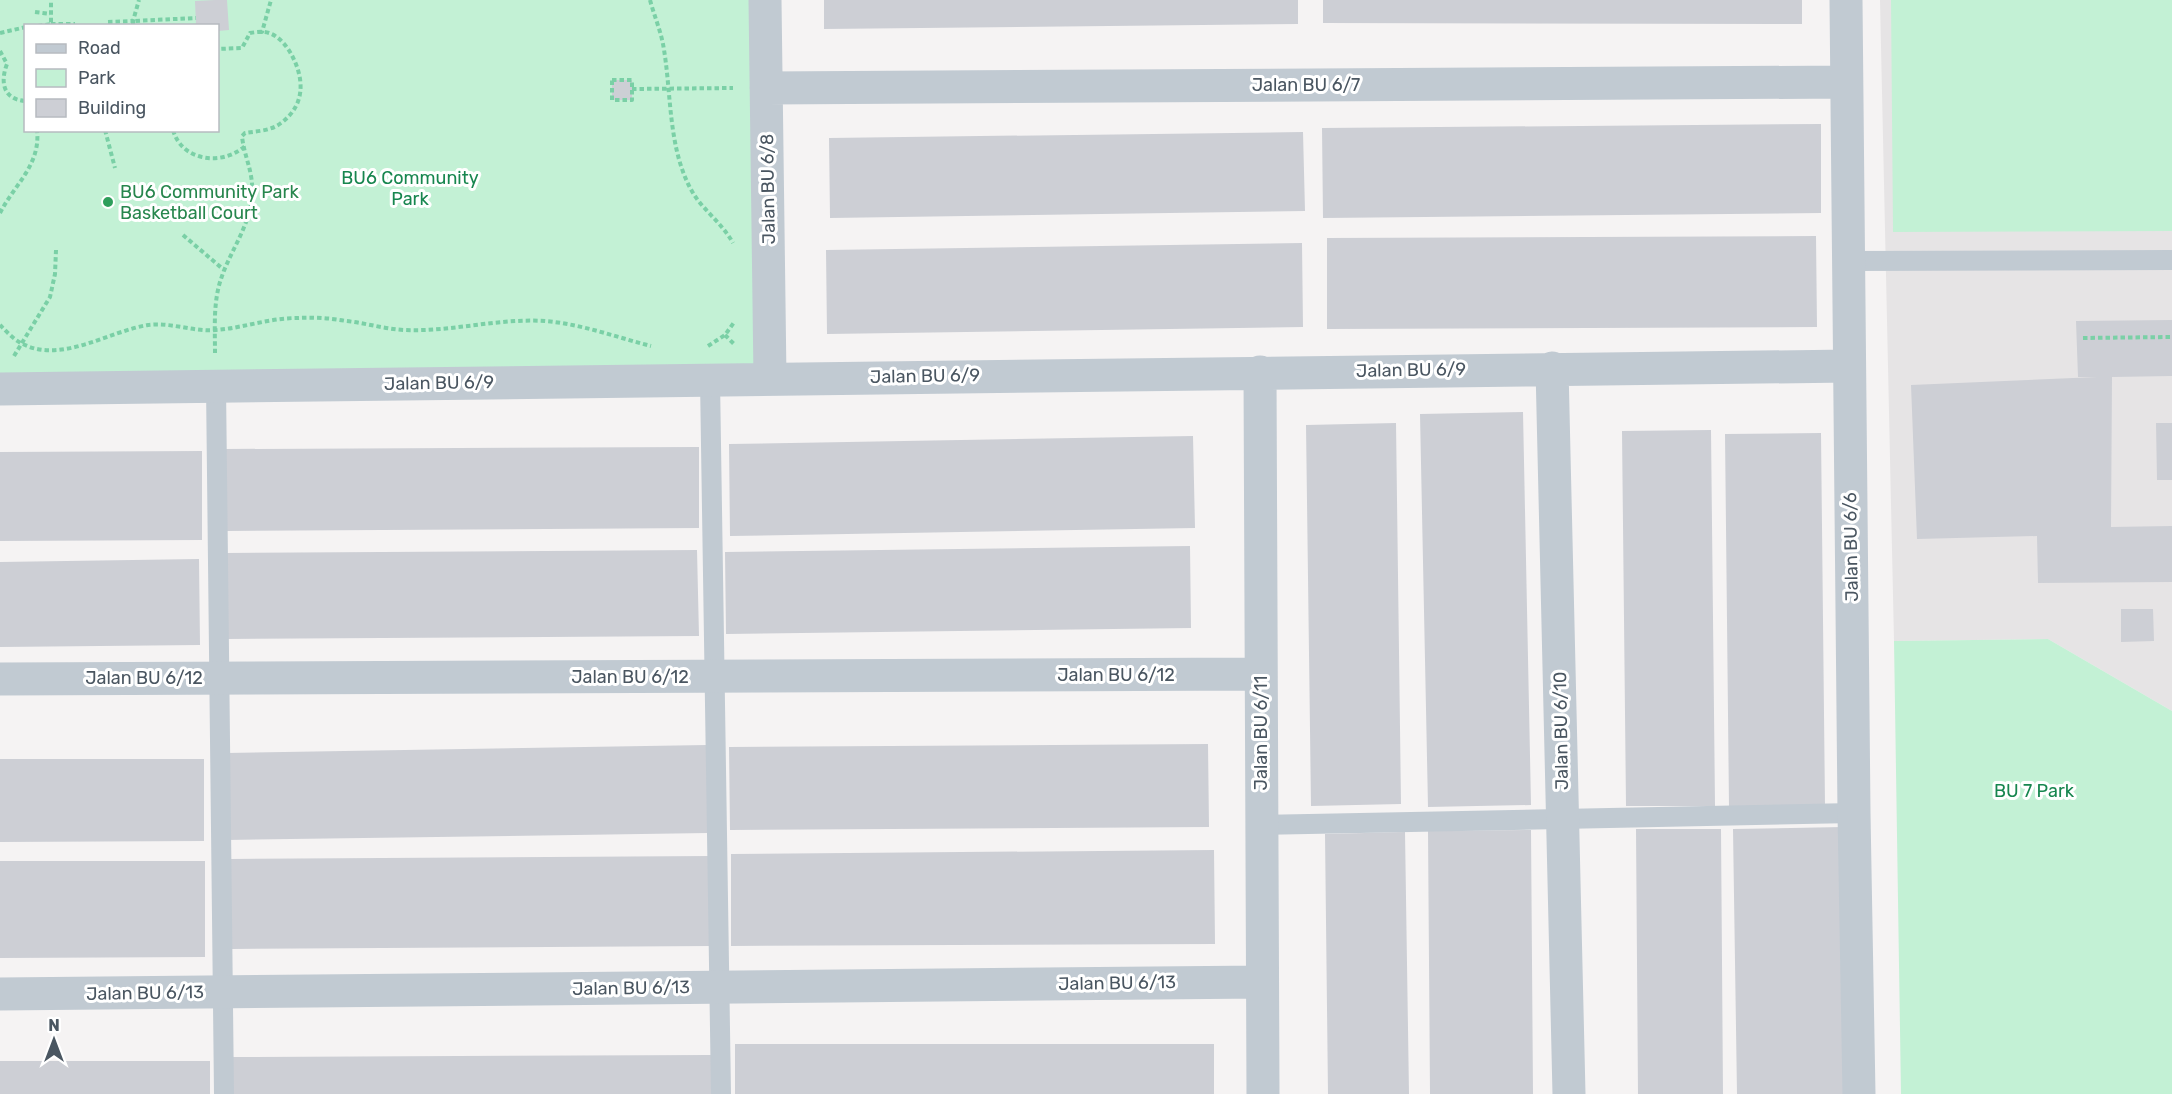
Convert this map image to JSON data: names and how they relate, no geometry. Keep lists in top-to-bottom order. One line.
{"streets":{"street":["Jalan BU 6/7","Jalan BU 6/8","Jalan BU 6/9","Jalan BU 6/6","Jalan BU 6/12","Jalan BU 6/10","Jalan BU 6/11","Jalan BU 6/13"]},"crossings":[["Jalan BU 6/7","Jalan BU 6/8"],["Jalan BU 6/7","Jalan BU 6/6"],["Jalan BU 6/8","Jalan BU 6/9"],["Jalan BU 6/9","Jalan BU 6/6"],["Jalan BU 6/9","Jalan BU 6/10"],["Jalan BU 6/9","Jalan BU 6/11"],["Jalan BU 6/12","Jalan BU 6/11"],["Jalan BU 6/11","Jalan BU 6/13"]],"parks":["BU6 Community Park","BU 7 Park"],"places":["BU6 Community Park Basketball Court"],"legend":["Road","Park","Building"],"north":"top"}
